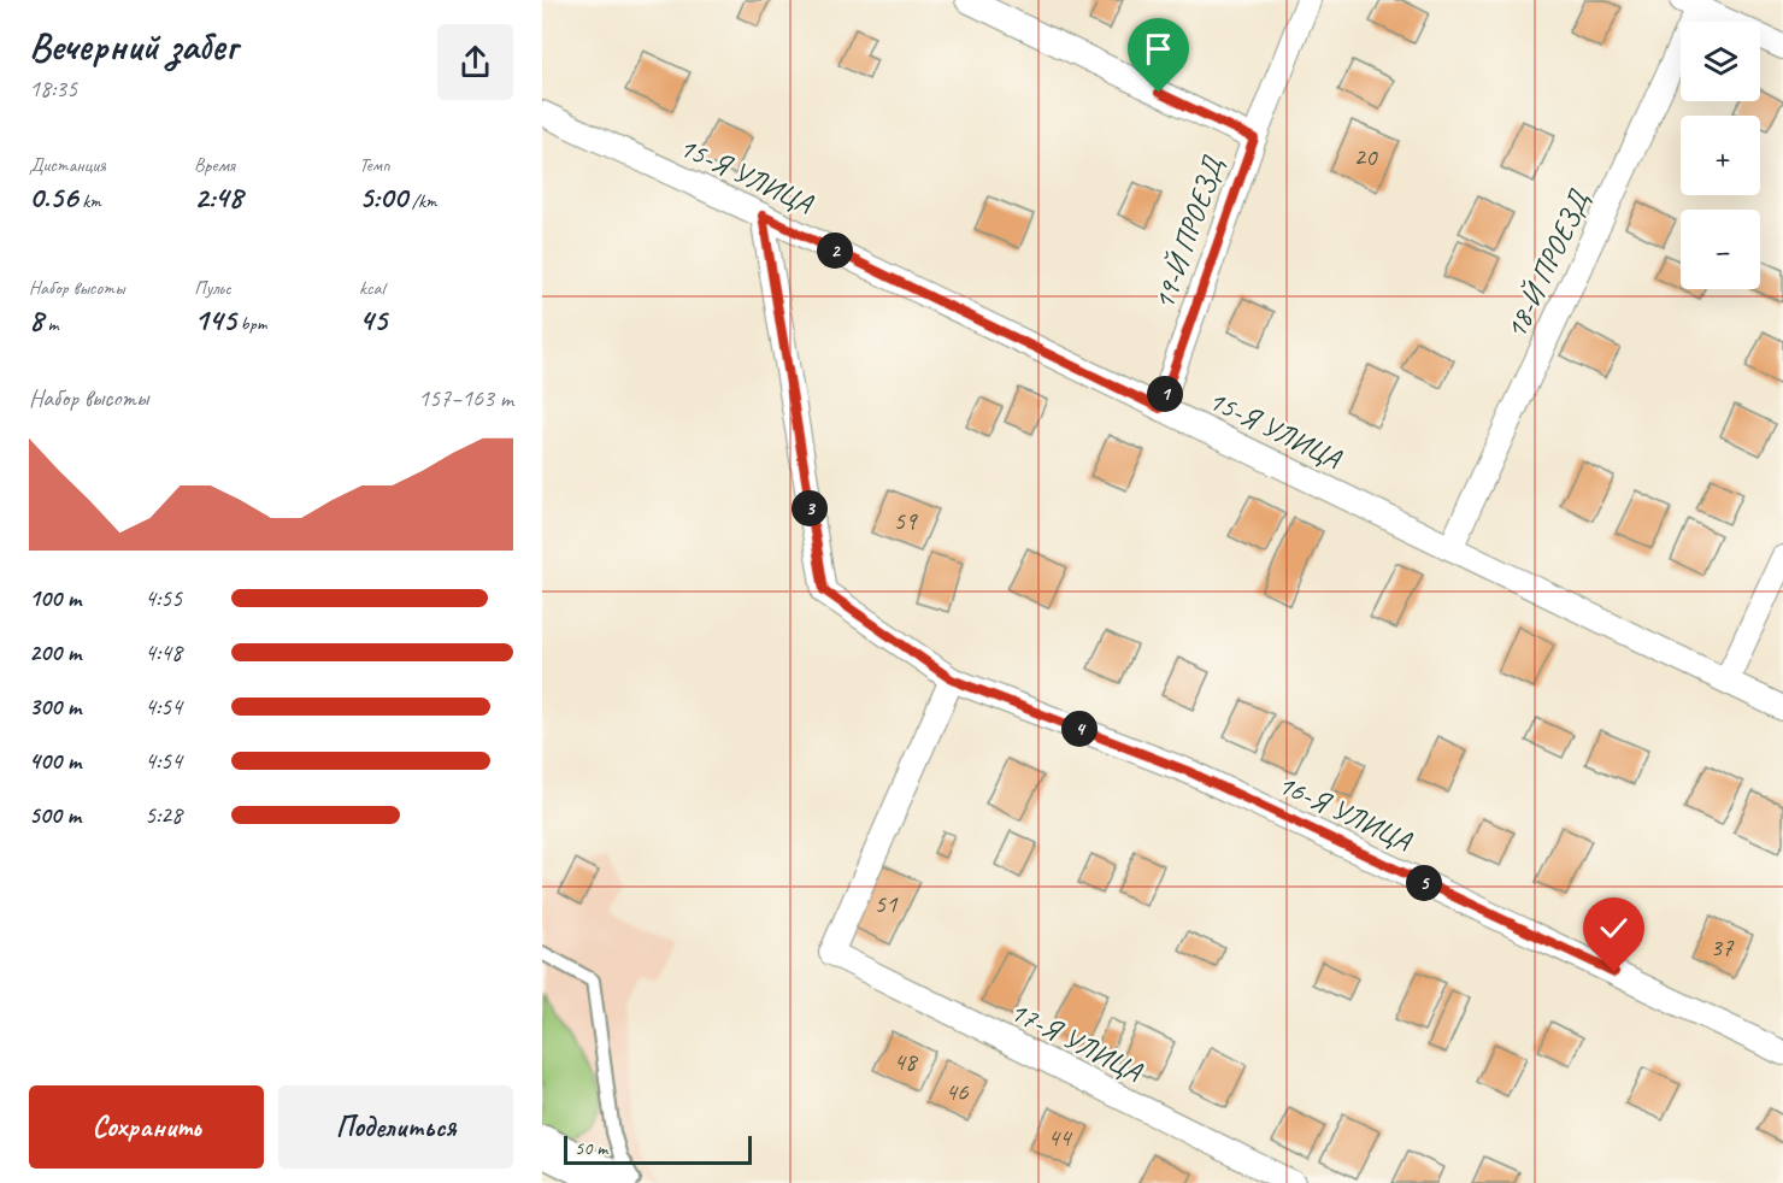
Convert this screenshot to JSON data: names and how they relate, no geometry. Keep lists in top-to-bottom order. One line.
{"streets":{"street":["15-Я УЛИЦА","19-Й ПРОЕЗД","18-Й ПРОЕЗД","16-Я УЛИЦА","17-Я УЛИЦА"]},"crossings":[["15-Я УЛИЦА","19-Й ПРОЕЗД"],["15-Я УЛИЦА","18-Й ПРОЕЗД"],["15-Я УЛИЦА","16-Я УЛИЦА"],["16-Я УЛИЦА","17-Я УЛИЦА"]],"house_numbers":["20","59","51","37","48","46","44"],"scale_bar":"50 m","page":{"heading":["Вечерний забег","18:35"],"map_buttons":["+","−"],"stats":[["Дистанция","0.56 km"],["Время","2:48"],["Темп","5:00 /km"],["Набор высоты","8 m"],["Пульс","145 bpm"],["kcal","45"]],"pins":["2","1","3","4","5"],"chart":["Набор высоты","157–163 m"],"list":[{"name":"100 m","note":"4:55"},{"name":"200 m","note":"4:48"},{"name":"300 m","note":"4:54"},{"name":"400 m","note":"4:54"},{"name":"500 m","note":"5:28"}],"buttons":["Сохранить","Поделиться"],"scale":"50 m"}}
